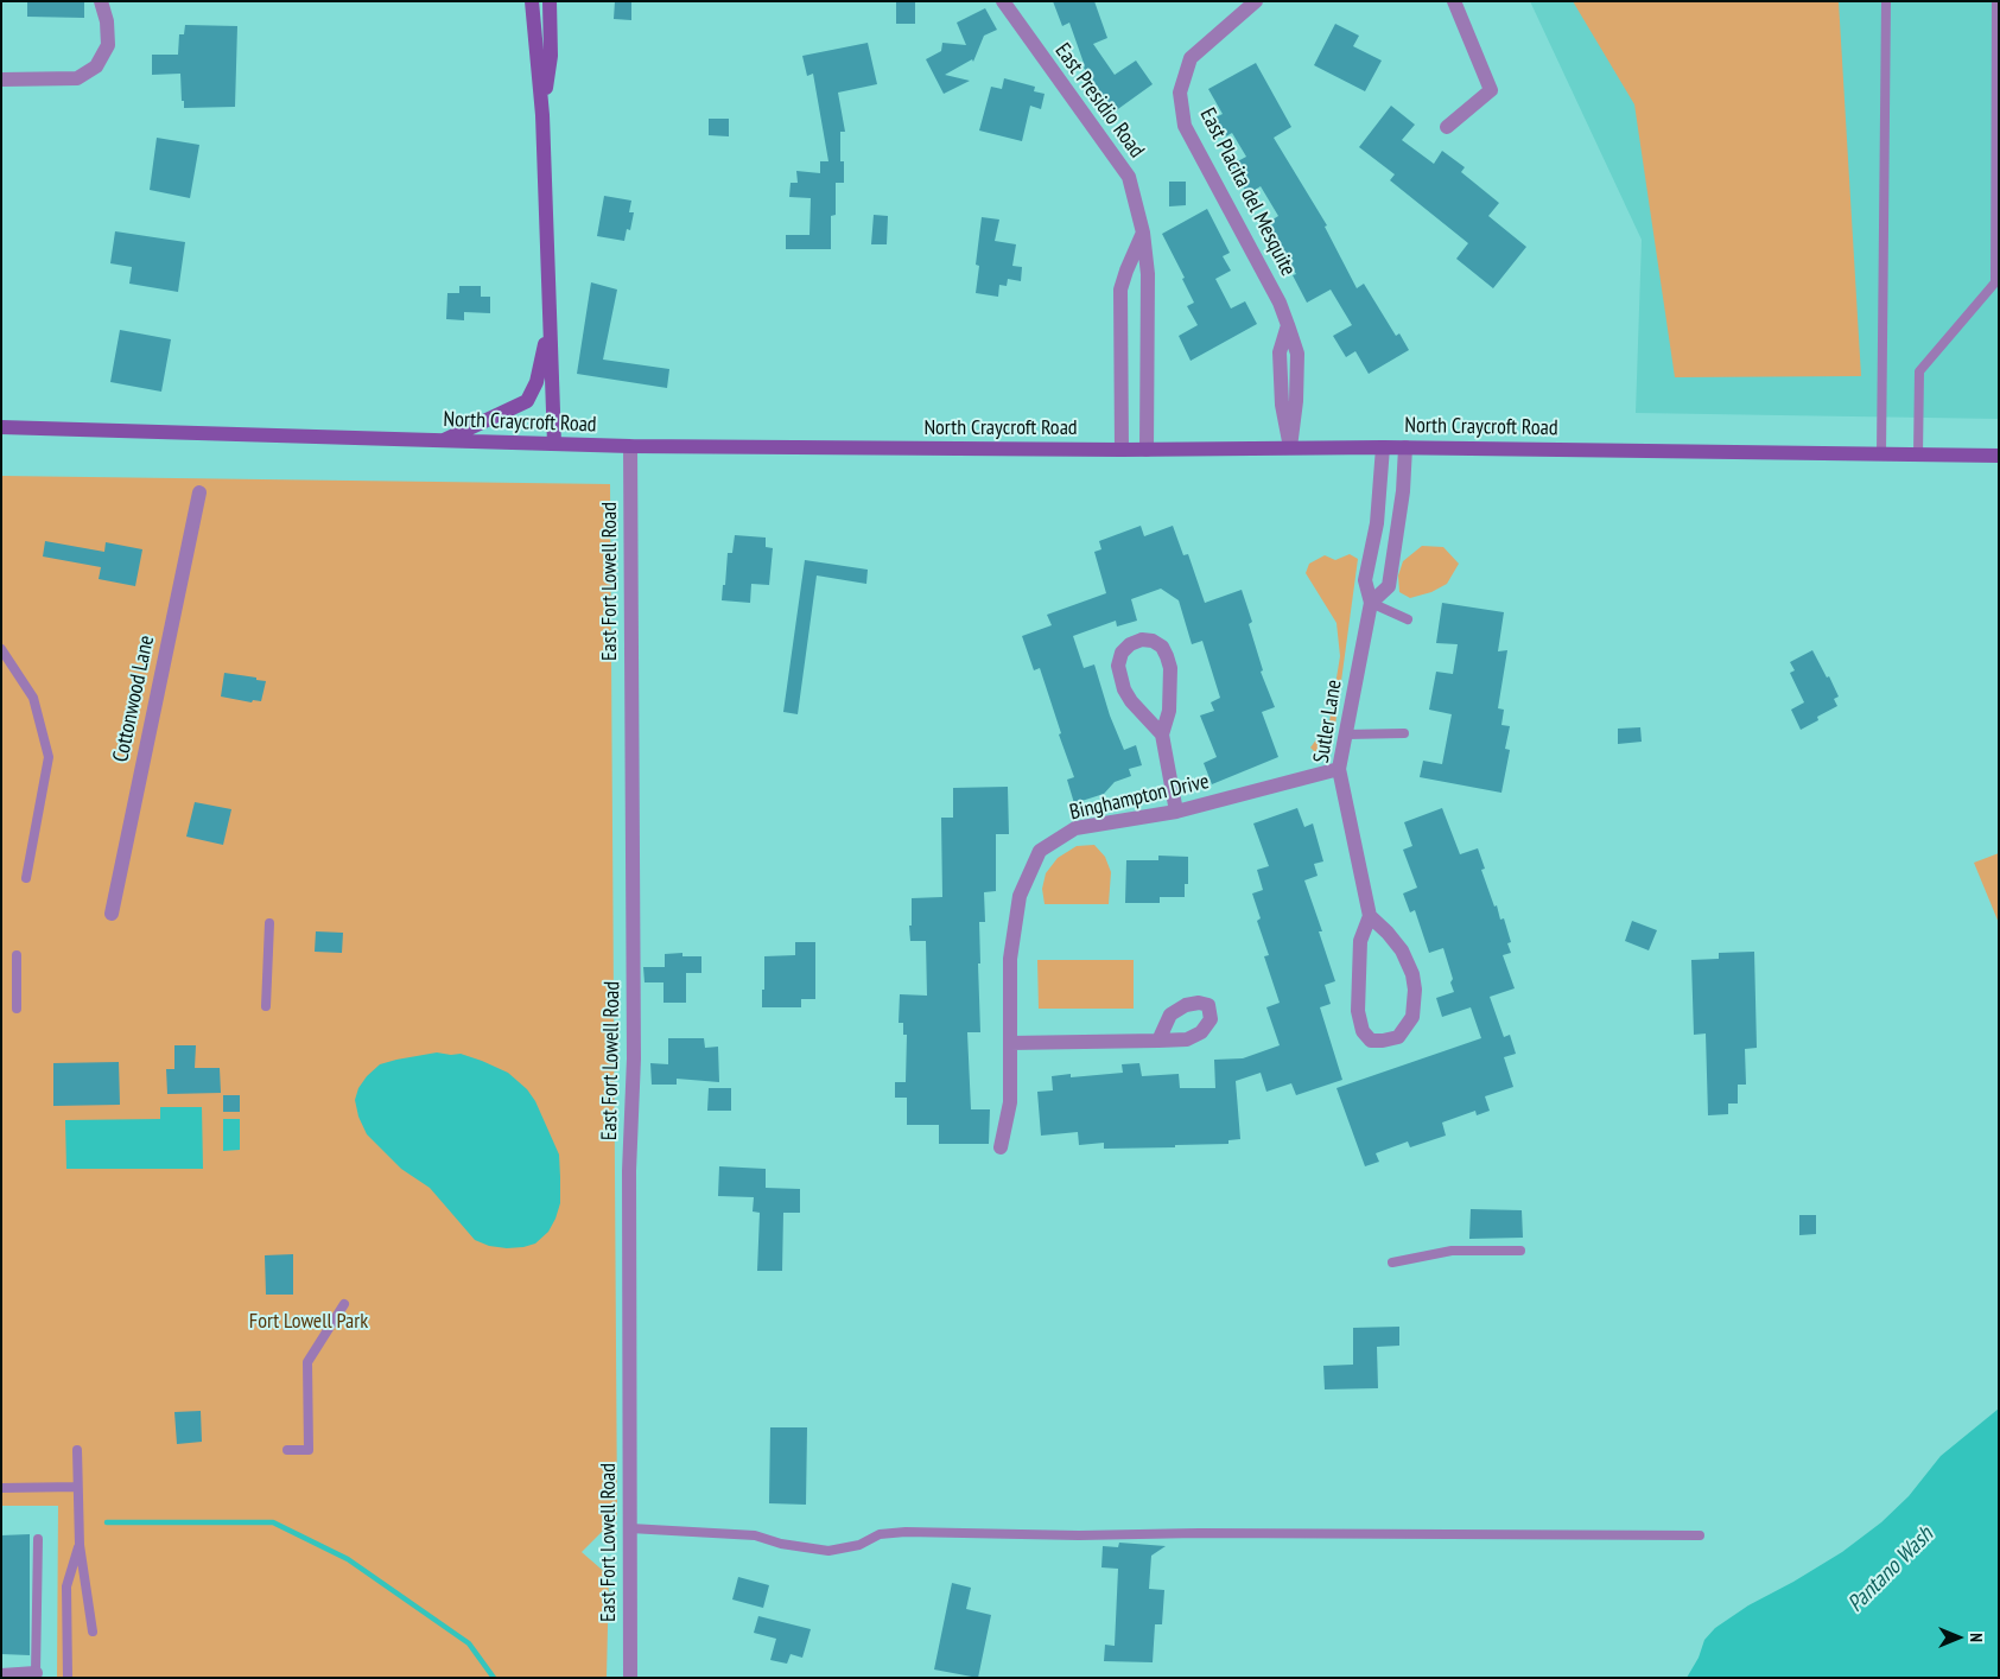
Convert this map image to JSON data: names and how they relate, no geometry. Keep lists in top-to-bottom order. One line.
{"streets":{"main road":["North Craycroft Road"],"street":["East Presidio Road","East Placita del Mesquite","East Fort Lowell Road","Cottonwood Lane","Sutler Lane","Binghampton Drive"]},"crossings":[["East Presidio Road","North Craycroft Road"],["East Placita del Mesquite","North Craycroft Road"],["North Craycroft Road","East Fort Lowell Road"],["North Craycroft Road","Sutler Lane"],["Sutler Lane","Binghampton Drive"]],"water":["Pantano Wash"],"parks":["Fort Lowell Park"],"north":"right"}
